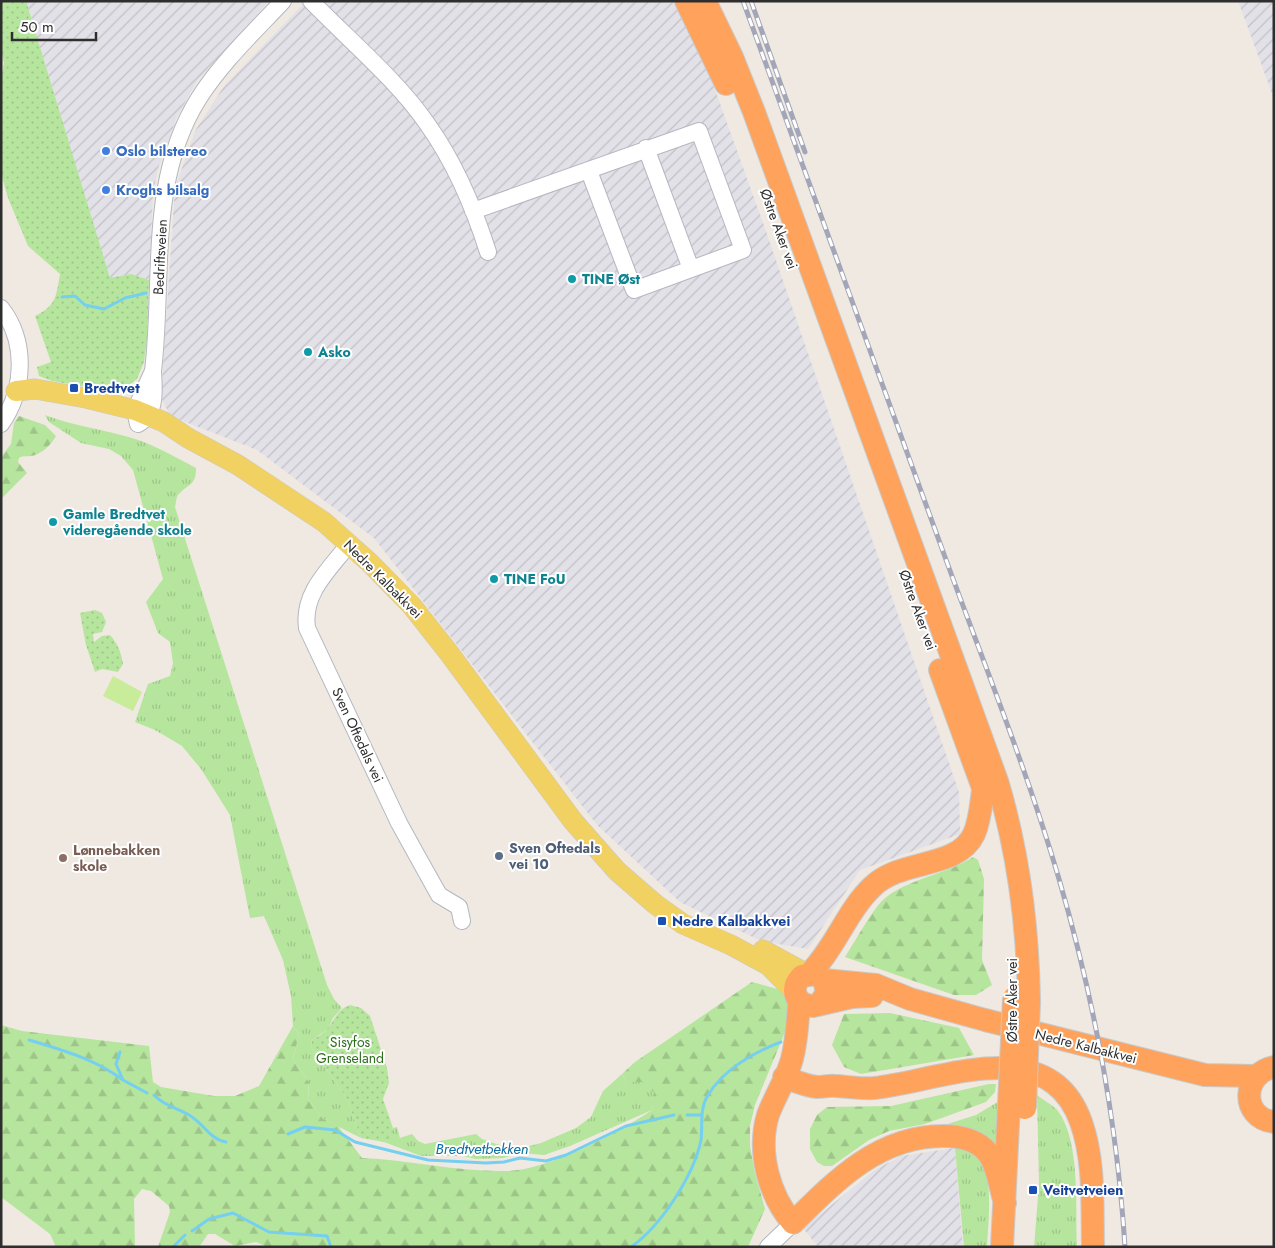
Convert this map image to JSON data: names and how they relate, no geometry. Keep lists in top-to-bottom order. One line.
{"streets":{"highway":["Østre Aker vei","Nedre Kalbakkvei"],"street":["Bedriftsveien","Sven Oftedals vei"]},"crossings":[["Bedriftsveien","Nedre Kalbakkvei"],["Nedre Kalbakkvei","Sven Oftedals vei"]],"water":["Bredtvetbekken"],"parks":["Sisyfos Grenseland"],"places":{"other":["Oslo bilstereo","Kroghs bilsalg","TINE Øst","Asko","Gamle Bredtvet videregående skole","TINE FoU","Sven Oftedals vei 10","Lønnebakken skole"],"transit":["Bredtvet","Nedre Kalbakkvei","Veitvetveien"]},"scale_bar":"50 m"}
